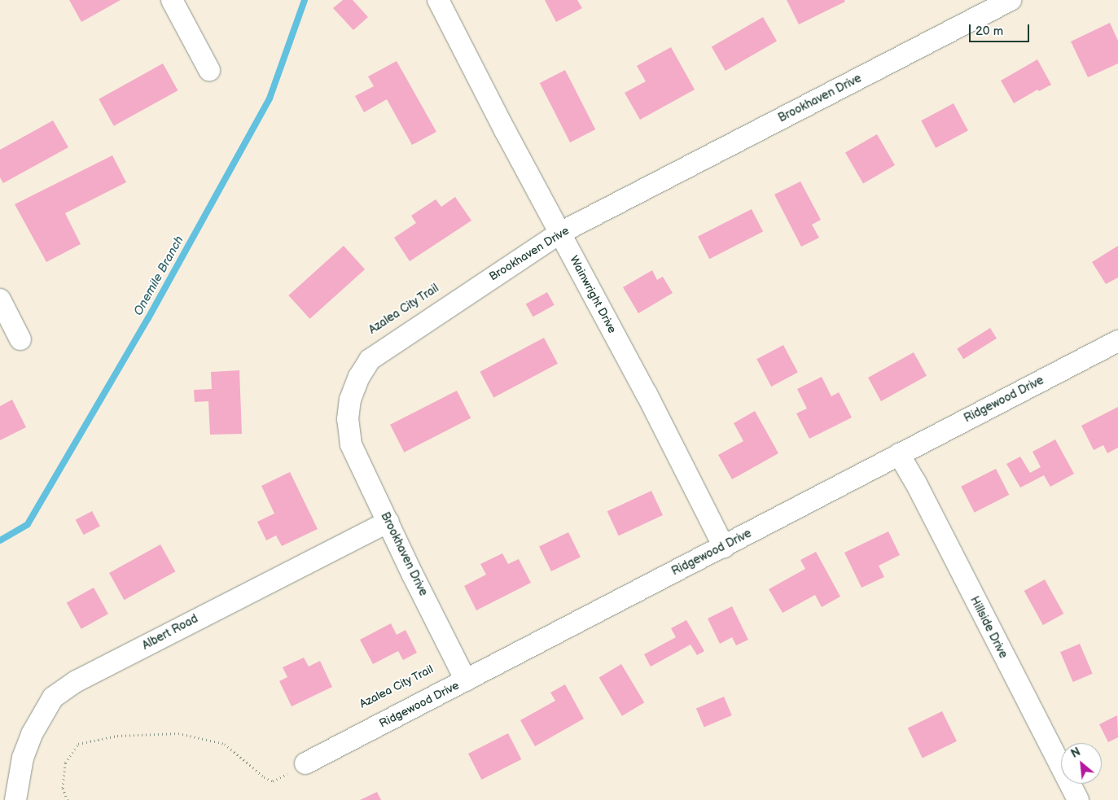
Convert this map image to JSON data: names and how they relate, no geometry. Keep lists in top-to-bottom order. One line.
{"streets":{"street":["Brookhaven Drive","Wainwright Drive","Ridgewood Drive","Hillside Drive","Albert Road"]},"crossings":[["Brookhaven Drive","Wainwright Drive"],["Brookhaven Drive","Ridgewood Drive"],["Brookhaven Drive","Albert Road"],["Wainwright Drive","Ridgewood Drive"],["Ridgewood Drive","Hillside Drive"]],"water":["Onemile Branch"],"scale_bar":"20 m","north":"top left"}
